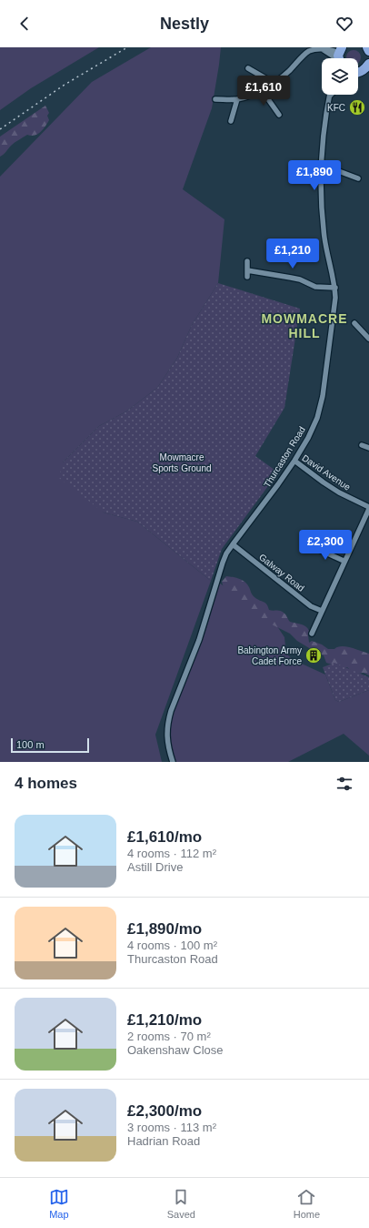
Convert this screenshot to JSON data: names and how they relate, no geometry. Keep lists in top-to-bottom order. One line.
{"streets":{"street":["Thurcaston Road","David Avenue","Galway Road"]},"crossings":[["Thurcaston Road","David Avenue"],["Thurcaston Road","Galway Road"]],"districts":["MOWMACRE HILL"],"parks":["Mowmacre Sports Ground"],"places":{"restaurant":["KFC"],"building":["Babington Army Cadet Force"]},"scale_bar":"100 m","page":{"header":"Nestly","price":["£1,610","£1,890","£1,210","£2,300"],"scale":"100 m","heading":"4 homes","list":[{"name":"£1,610/mo","note":"4 rooms · 112 m² · Astill Drive"},{"name":"£1,890/mo","note":"4 rooms · 100 m² · Thurcaston Road"},{"name":"£1,210/mo","note":"2 rooms · 70 m² · Oakenshaw Close"},{"name":"£2,300/mo","note":"3 rooms · 113 m² · Hadrian Road"}],"tabs":["Map","Saved","Home"]}}
